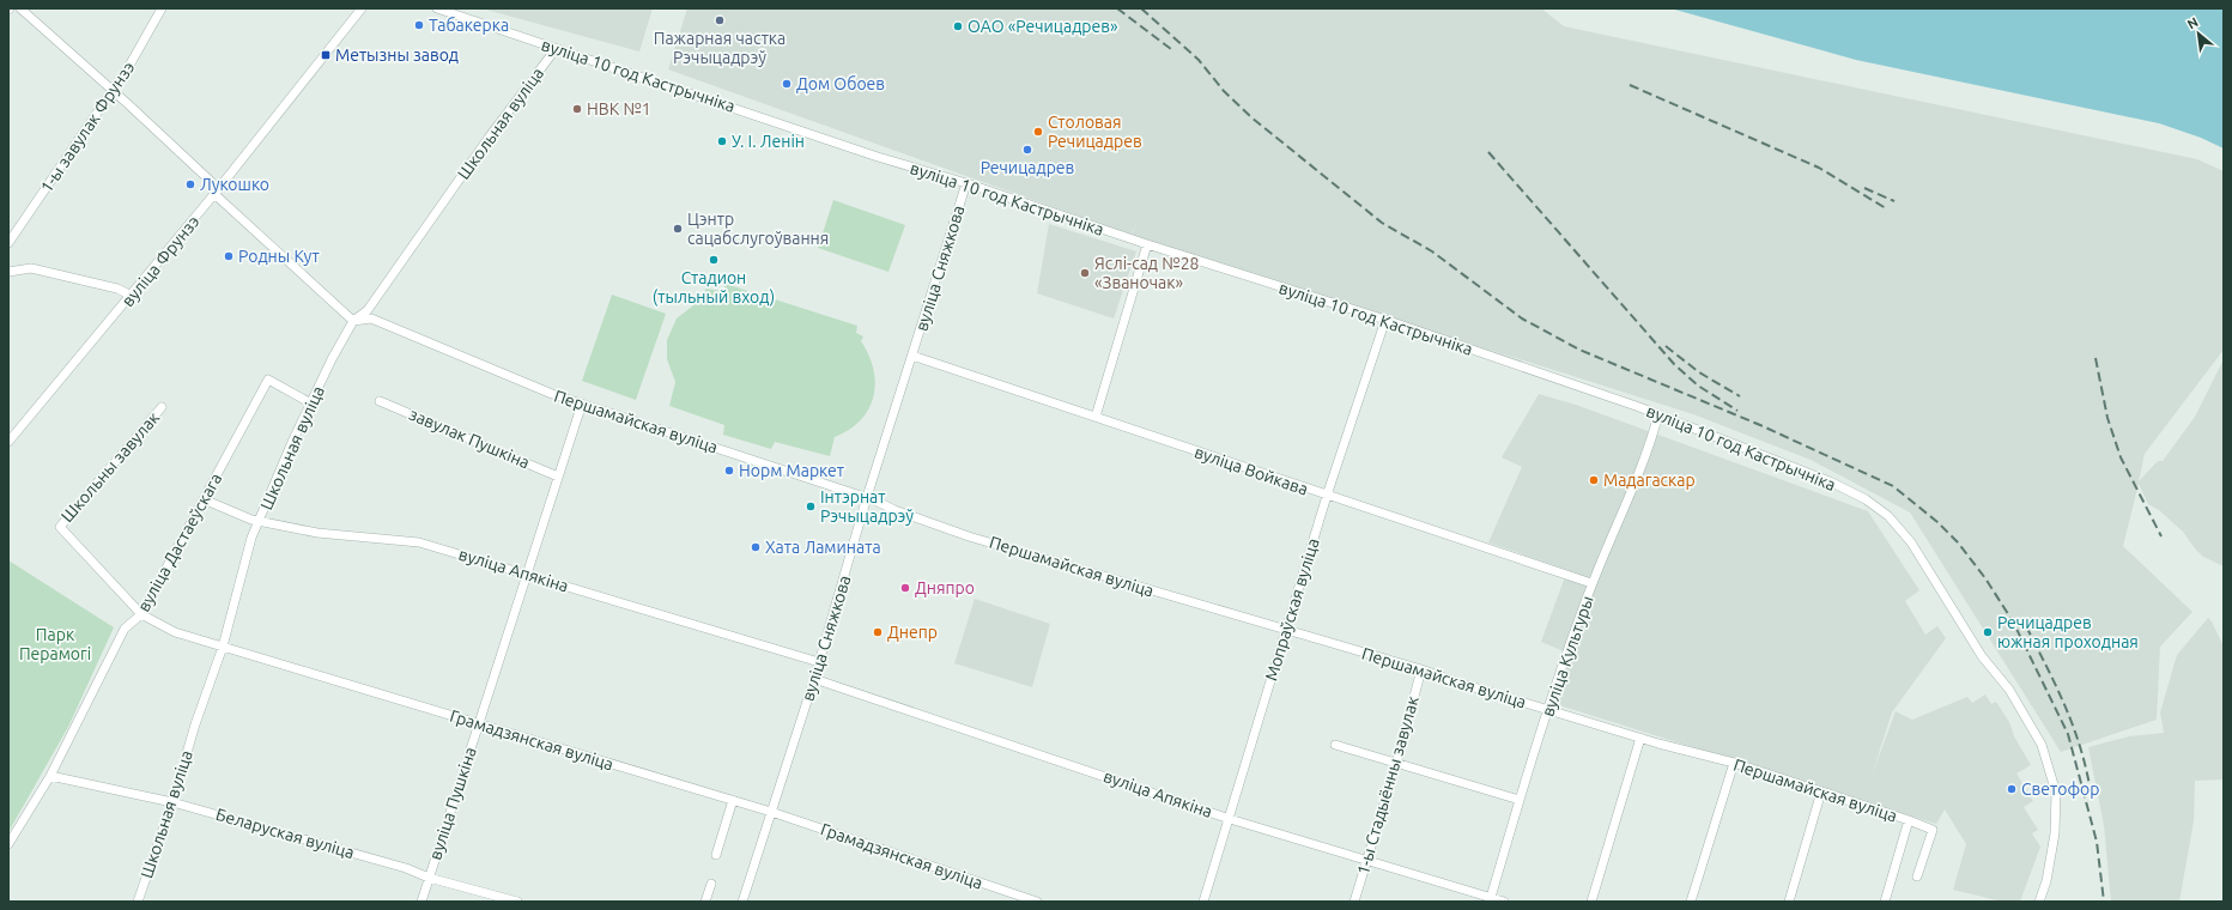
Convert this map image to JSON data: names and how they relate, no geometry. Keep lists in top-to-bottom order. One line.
{"streets":{"street":["вуліца 10 год Кастрычніка","Школьная вуліца","1-ы завулак Фрунзэ","вуліца Фрунзэ","вуліца Сняжкова","Першамайская вуліца","завулак Пушкіна","Школьны завулак","вуліца Войкава","вуліца Дастаеўскага","вуліца Апякіна","Мопраўская вуліца","вуліца Культуры","Грамадзянская вуліца","1-ы Стадыённы завулак","вуліца Пушкіна","Беларуская вуліца"]},"crossings":[["вуліца 10 год Кастрычніка","Школьная вуліца"],["вуліца 10 год Кастрычніка","вуліца Сняжкова"],["вуліца 10 год Кастрычніка","Мопраўская вуліца"],["вуліца 10 год Кастрычніка","вуліца Культуры"],["Школьная вуліца","Першамайская вуліца"],["Школьная вуліца","вуліца Дастаеўскага"],["Школьная вуліца","вуліца Апякіна"],["Школьная вуліца","Грамадзянская вуліца"],["Школьная вуліца","Беларуская вуліца"],["вуліца Сняжкова","Першамайская вуліца"],["вуліца Сняжкова","вуліца Войкава"],["вуліца Сняжкова","вуліца Апякіна"],["вуліца Сняжкова","Грамадзянская вуліца"],["Першамайская вуліца","Мопраўская вуліца"],["Першамайская вуліца","вуліца Культуры"],["Першамайская вуліца","1-ы Стадыённы завулак"],["Першамайская вуліца","вуліца Пушкіна"],["завулак Пушкіна","вуліца Пушкіна"],["Школьны завулак","Грамадзянская вуліца"],["вуліца Войкава","Мопраўская вуліца"],["вуліца Войкава","вуліца Культуры"],["вуліца Дастаеўскага","вуліца Апякіна"],["вуліца Дастаеўскага","Грамадзянская вуліца"],["вуліца Дастаеўскага","Беларуская вуліца"],["вуліца Апякіна","Мопраўская вуліца"],["вуліца Апякіна","вуліца Культуры"],["вуліца Апякіна","1-ы Стадыённы завулак"],["вуліца Апякіна","вуліца Пушкіна"],["Грамадзянская вуліца","вуліца Пушкіна"],["вуліца Пушкіна","Беларуская вуліца"]],"parks":["Парк Перамогі"],"places":{"other":["Пажарная частка Рэчыцадрэў","Табакерка","ОАО «Речицадрев»","Дом Обоев","НВК №1","Столовая Речицадрев","У. І. Ленін","Речицадрев","Лукошко","Цэнтр сацабслугоўвання","Родны Кут","Стадион (тыльный вход)","Яслі-сад №28 «Званочак»","Норм Маркет","Мадагаскар","Інтэрнат Рэчыцадрэў","Хата Ламината","Дняпро","Днепр","Речицадрев южная проходная","Светофор"],"transit":["Метызны завод"]},"north":"top left"}
